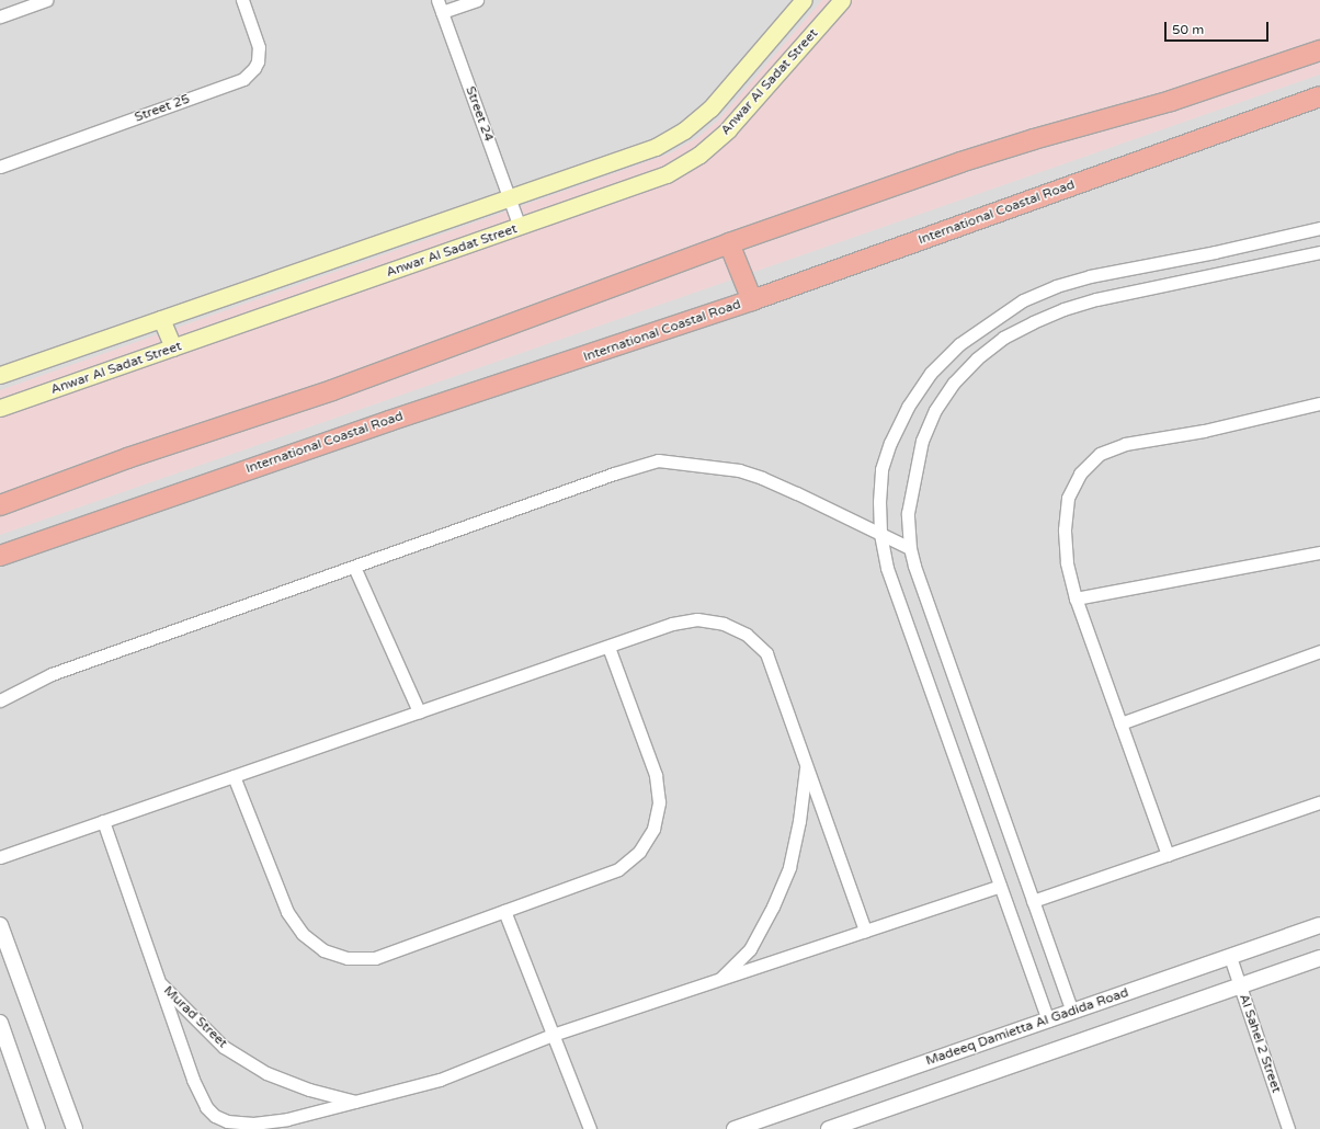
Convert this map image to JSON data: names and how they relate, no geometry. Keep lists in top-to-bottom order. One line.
{"streets":{"highway":["International Coastal Road"],"main road":["Anwar Al Sadat Street"],"street":["Street 25","Street 24","Murad Street","Madeeq Damietta Al Gadida Road","Al Sahel 2 Street"]},"crossings":[["Anwar Al Sadat Street","Street 24"],["Madeeq Damietta Al Gadida Road","Al Sahel 2 Street"]],"scale_bar":"50 m"}
